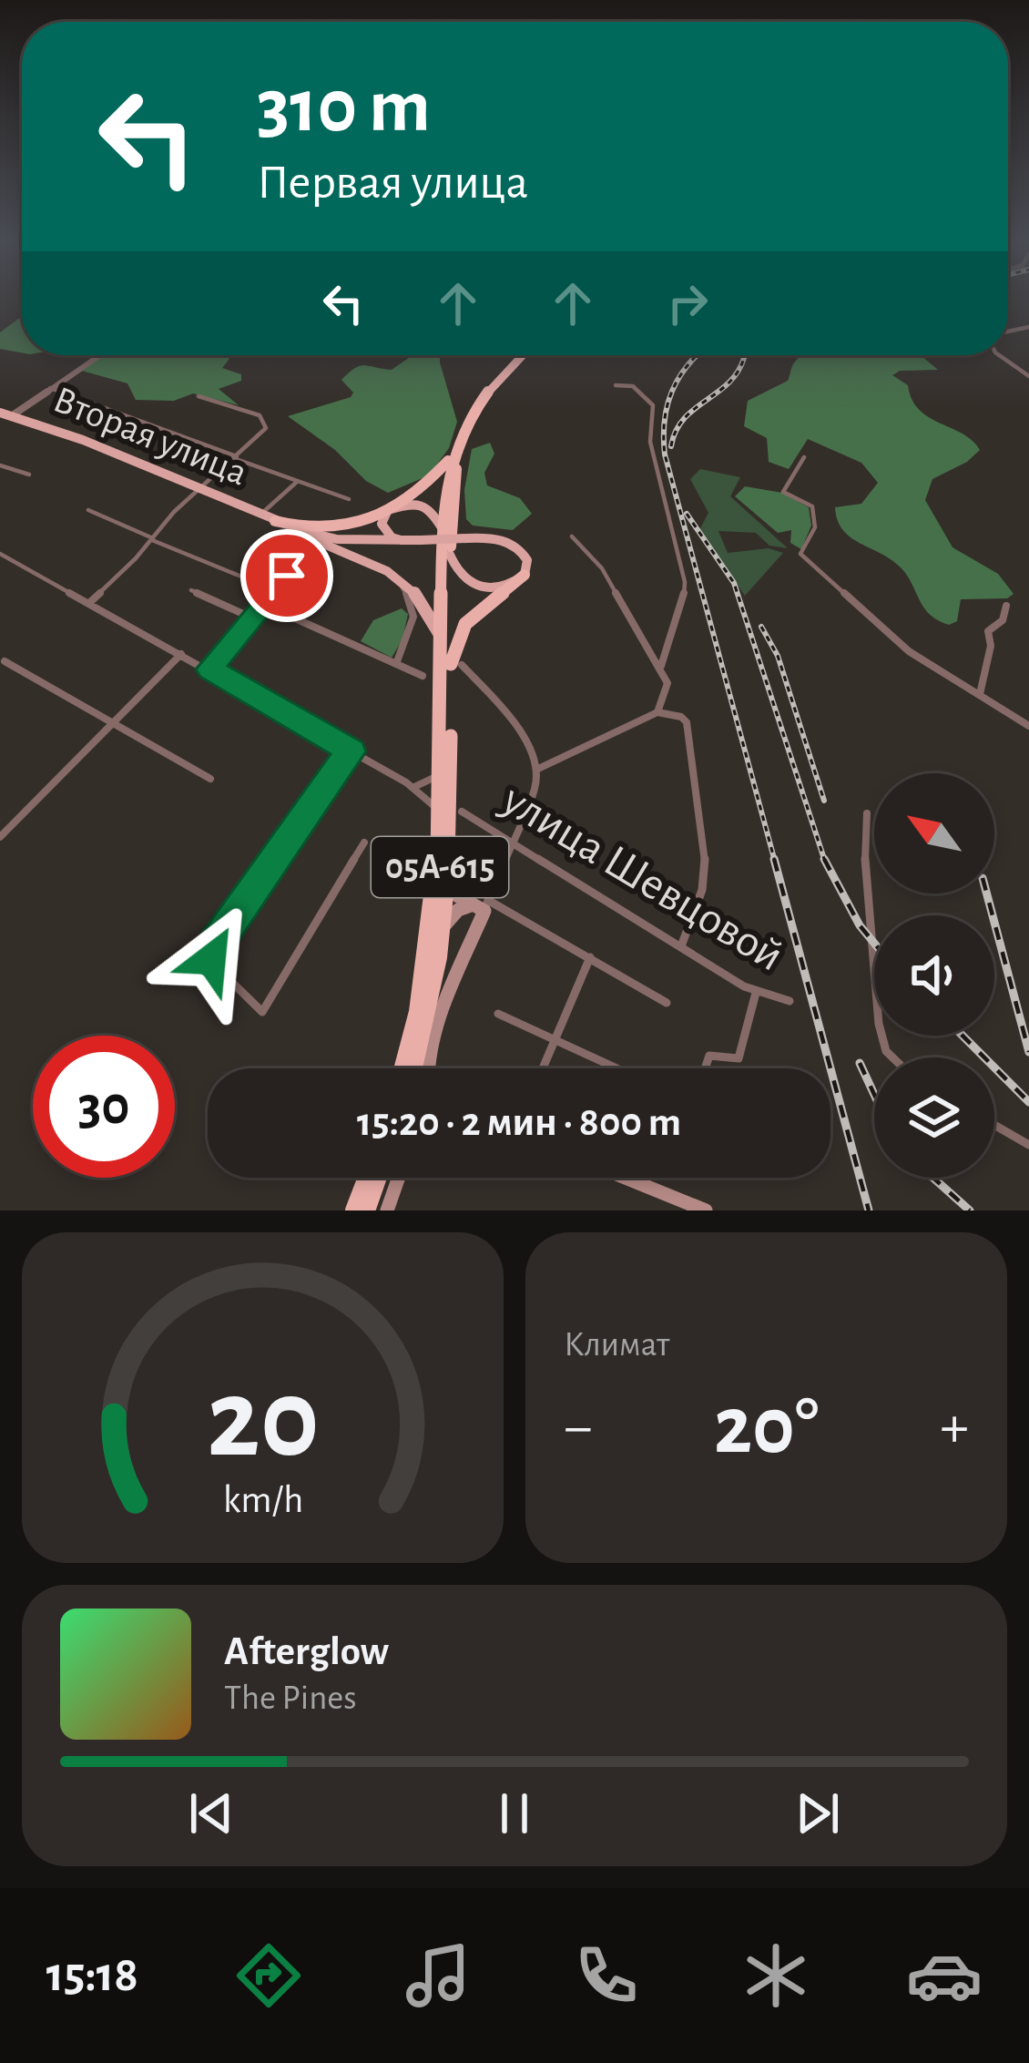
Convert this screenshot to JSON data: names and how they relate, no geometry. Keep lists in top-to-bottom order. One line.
{"streets":{"highway":["05А-615"],"main road":["Вторая улица"],"street":["улица Шевцовой"]},"north":"top left","page":{"turn":["310 m","Первая улица"],"limit":"30","trip":"15:20 · 2 мин · 800 m","tile":"Климат","heat":["−","20°","+"],"song":["Afterglow","The Pines"],"tabs":"15:18","gauge":["20","km/h"]}}
